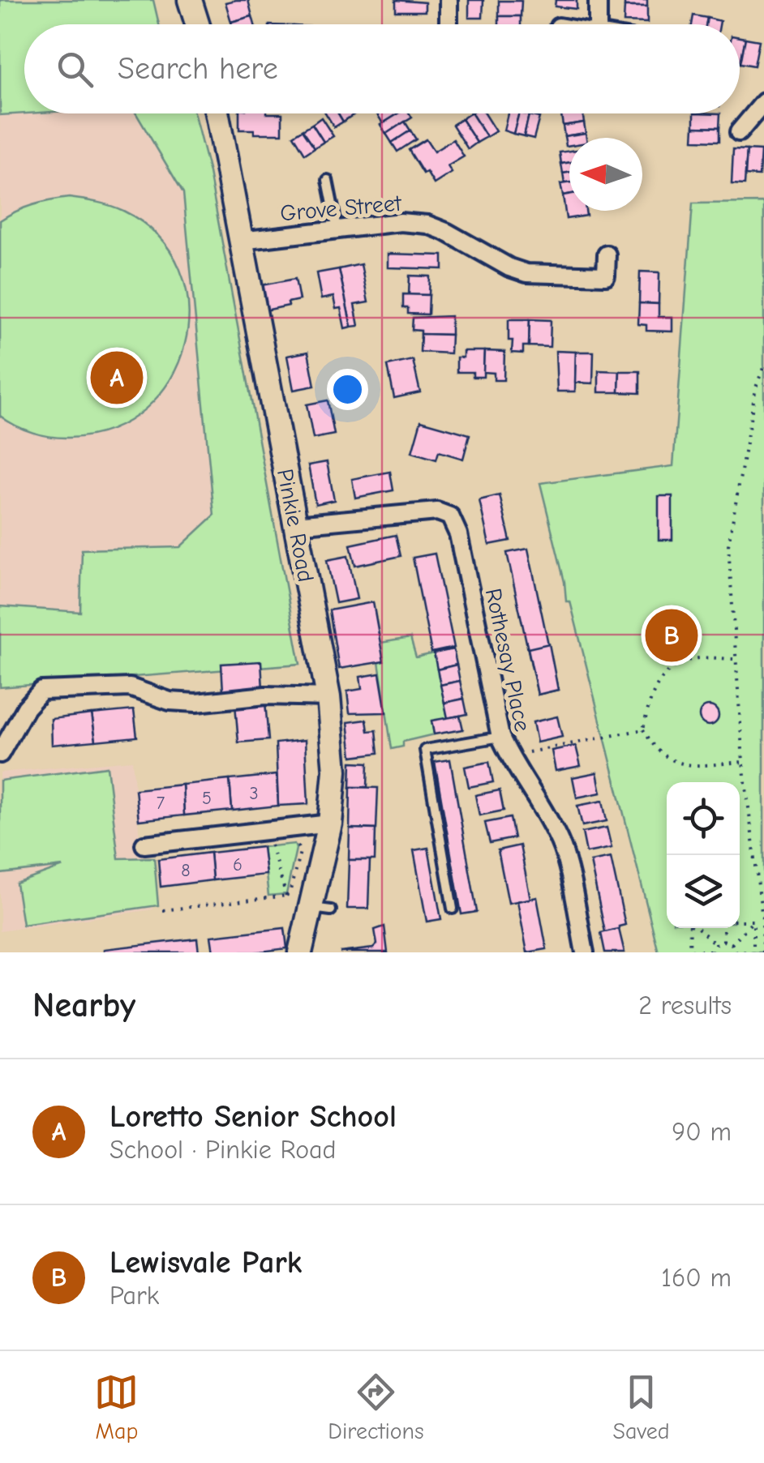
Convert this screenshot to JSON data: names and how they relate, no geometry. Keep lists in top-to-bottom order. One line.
{"streets":{"main road":["Pinkie Road"],"street":["Grove Street","Rothesay Place"]},"crossings":[["Grove Street","Pinkie Road"],["Pinkie Road","Rothesay Place"]],"house_numbers":["3","5","7","6","8"],"north":"left","page":{"search":"Search here","pins":["A","B"],"heading":["Nearby","2 results"],"list":[{"mark":"A","name":"Loretto Senior School","note":"School · Pinkie Road","value":"90 m"},{"mark":"B","name":"Lewisvale Park","note":"Park","value":"160 m"}],"nav":["Map","Directions","Saved"]}}
